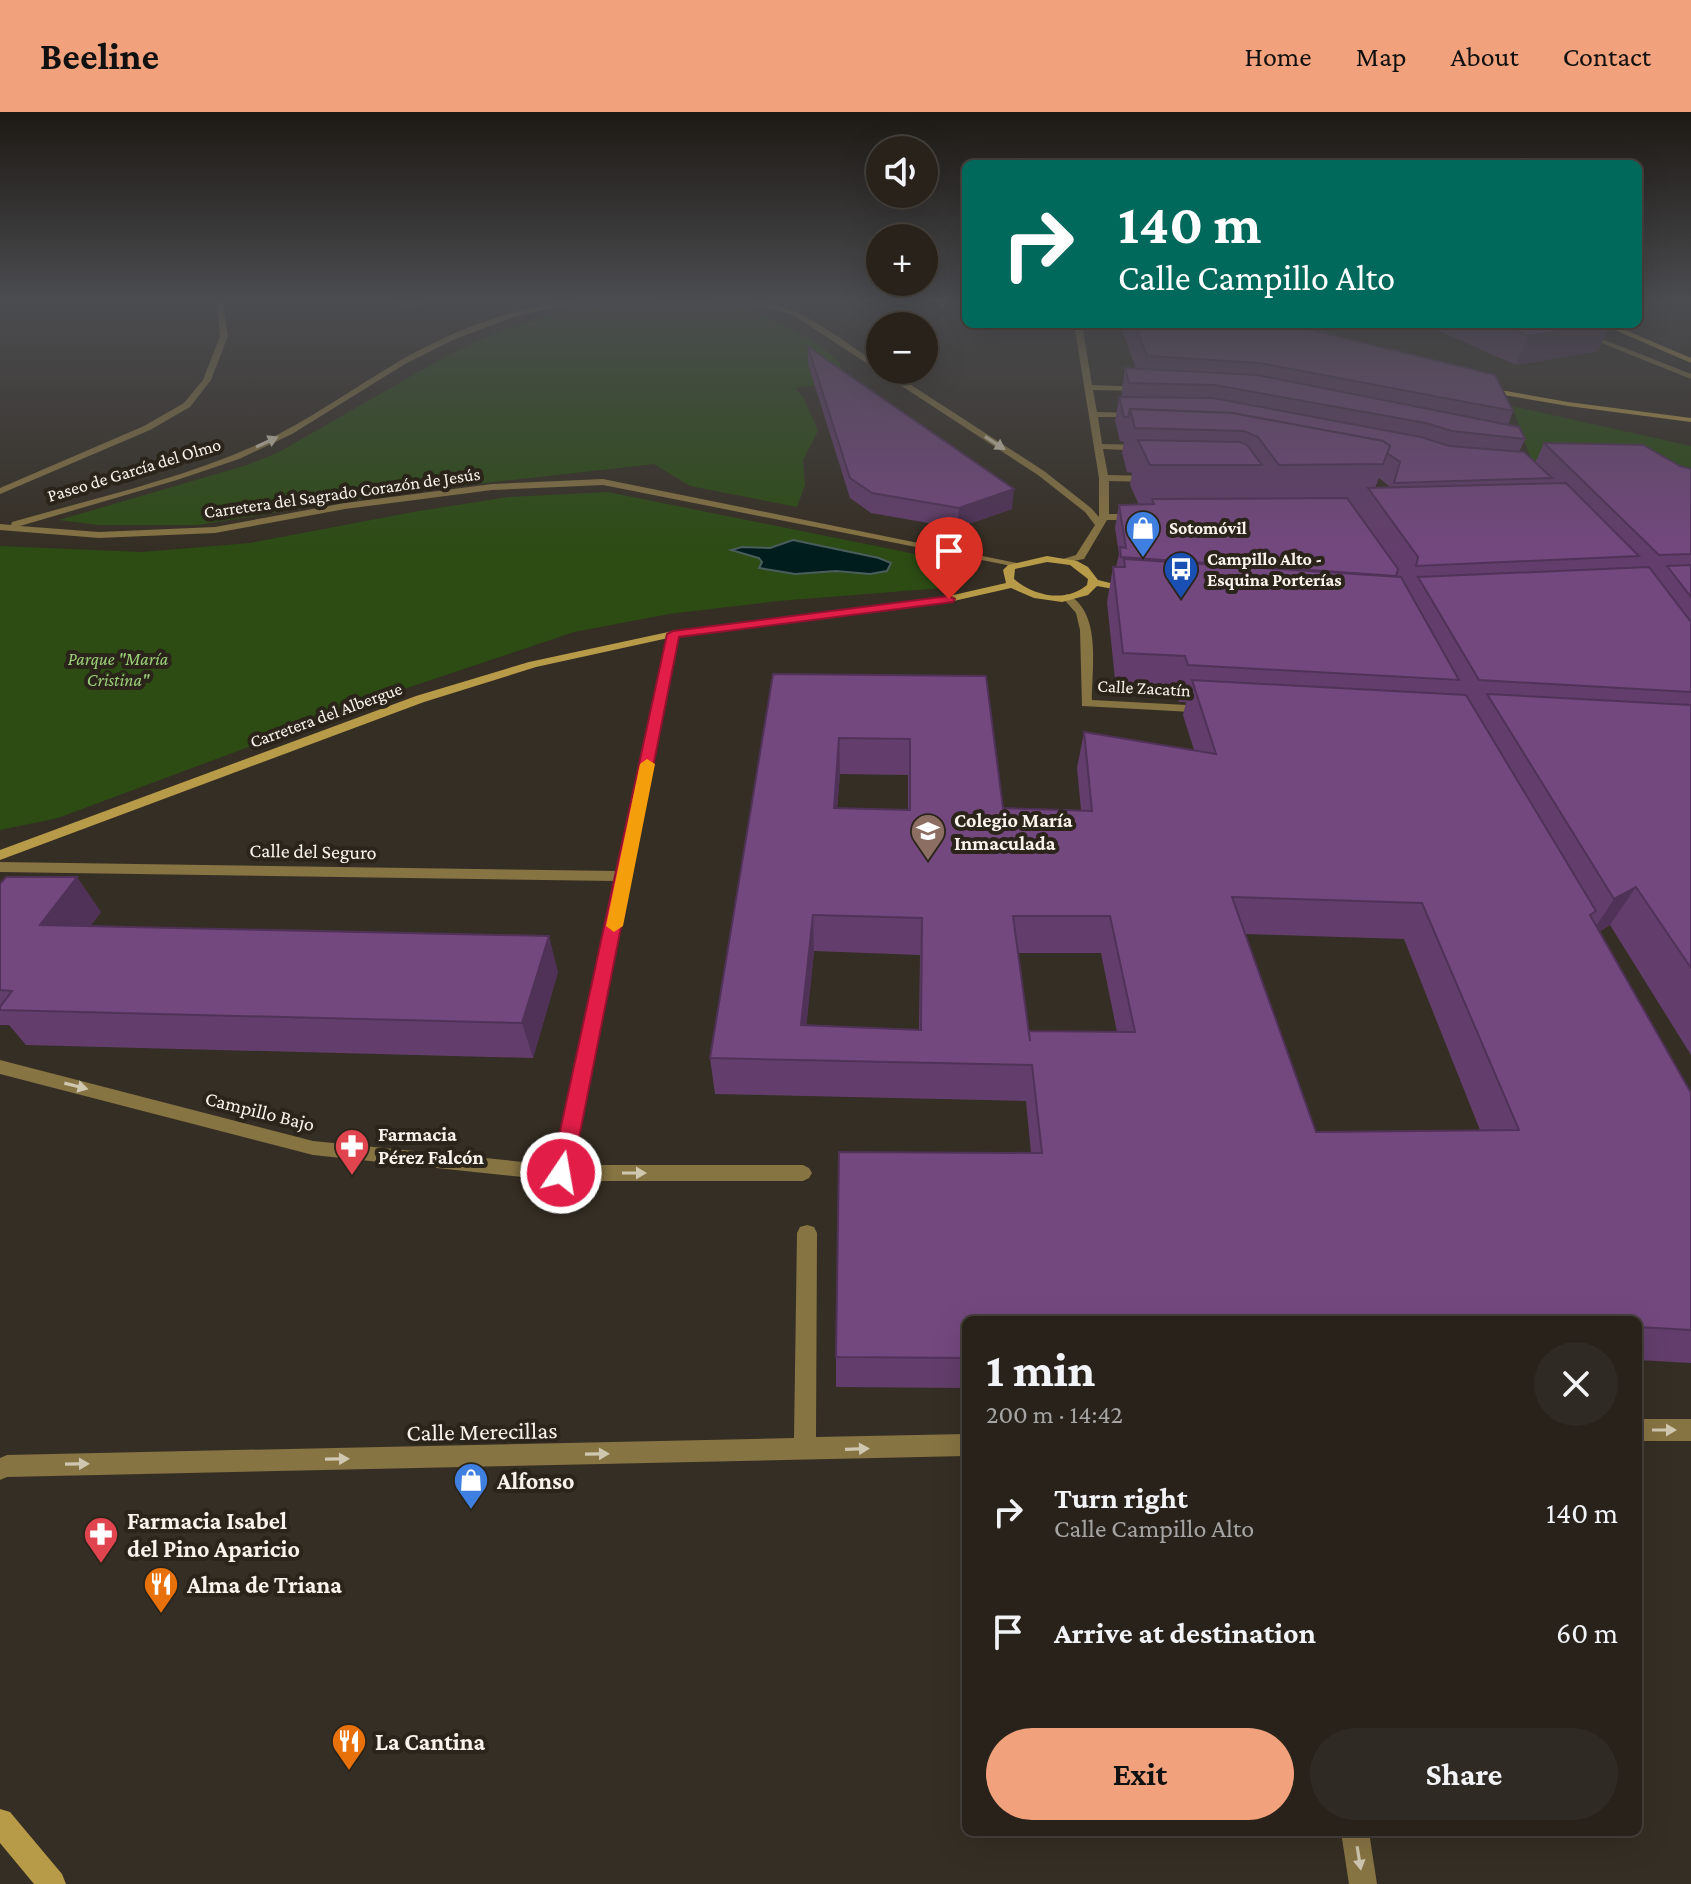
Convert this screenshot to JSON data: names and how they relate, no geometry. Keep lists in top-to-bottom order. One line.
{"streets":{"street":["Paseo de García del Olmo","Carretera del Sagrado Corazón de Jesús","Calle Zacatín","Carretera del Albergue","Calle del Seguro","Campillo Bajo","Calle Merecillas"]},"crossings":[["Paseo de García del Olmo","Carretera del Sagrado Corazón de Jesús"]],"one_way":["Campillo Bajo","Calle Merecillas"],"parks":["Parque \"María Cristina\""],"places":{"shop":["Sotomóvil","Alfonso"],"bus stop":["Campillo Alto - Esquina Porterías"],"school or university":["Colegio María Inmaculada"],"pharmacy":["Farmacia Pérez Falcón","Farmacia Isabel del Pino Aparicio"],"restaurant":["Alma de Triana","La Cantina"]},"page":{"header":"Beeline","nav":["Home","Map","About","Contact"],"map_buttons":["+","−"],"turn":["140 m","Calle Campillo Alto"],"heading":["1 min","200 m · 14:42"],"list":[{"name":"Turn right","note":"Calle Campillo Alto","value":"140 m"},{"name":"Arrive at destination","value":"60 m"}],"buttons":["Exit","Share"]}}
